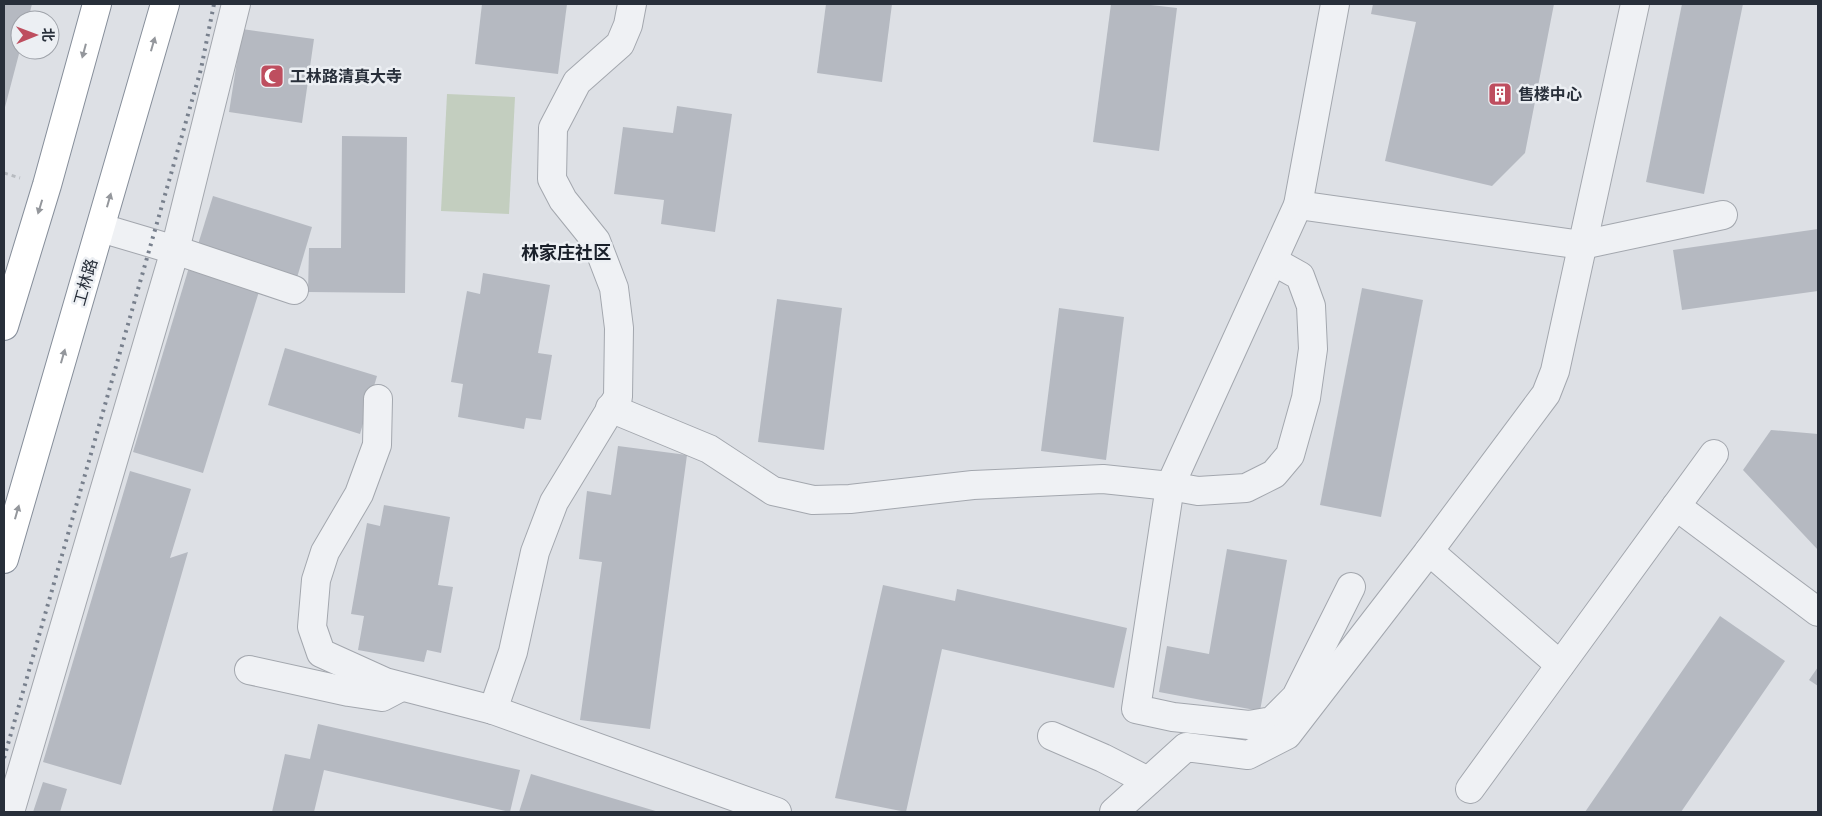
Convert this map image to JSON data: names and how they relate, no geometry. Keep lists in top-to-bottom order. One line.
{"streets":{"highway":["工林路"]},"districts":["林家庄社区"],"places":{"mosque":["工林路清真大寺"],"building":["售楼中心"]},"north":"right"}
